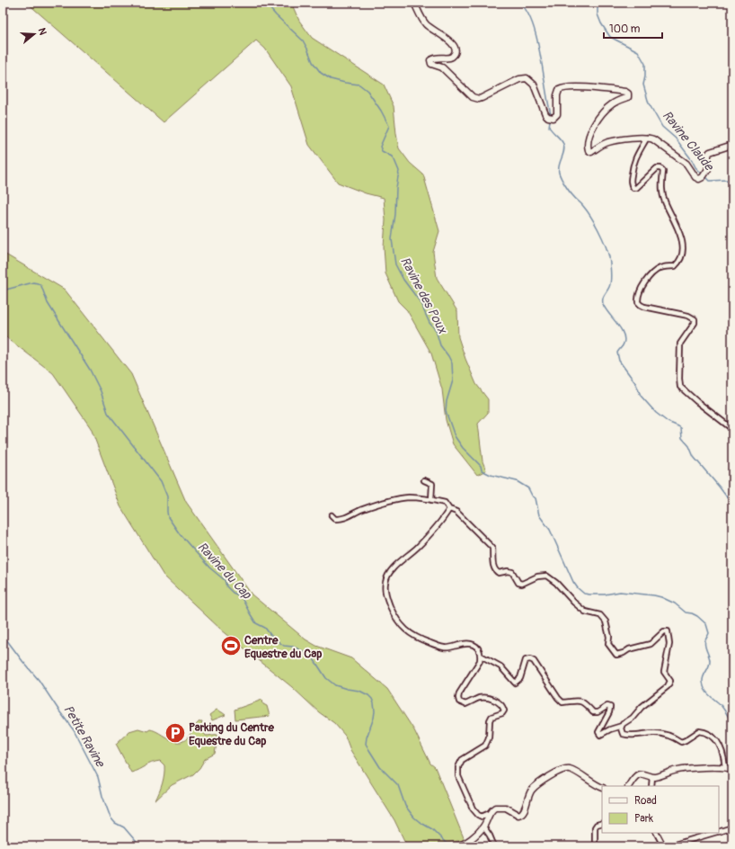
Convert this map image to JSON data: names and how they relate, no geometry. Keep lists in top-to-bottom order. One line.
{"water":["Ravine Claude","Ravine des Poux","Ravine du Cap","Petite Ravine"],"places":{"sports":["Centre Equestre du Cap"],"parking":["Parking du Centre Equestre du Cap"]},"legend":["Road","Park"],"scale_bar":"100 m","north":"right"}
